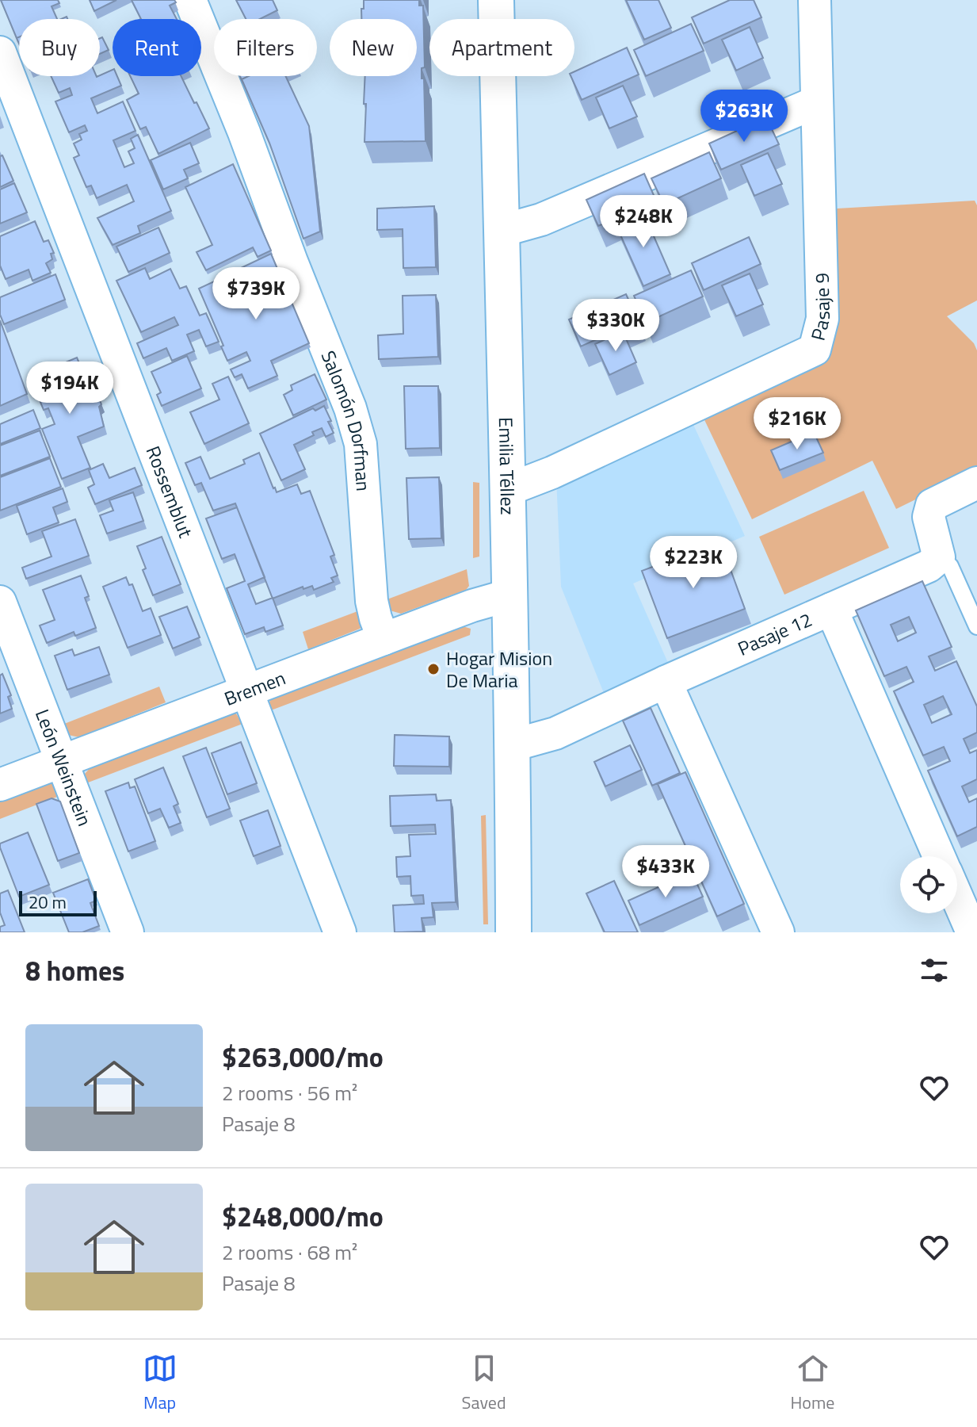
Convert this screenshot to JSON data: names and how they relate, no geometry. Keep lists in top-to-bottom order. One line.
{"streets":{"street":["Pasaje 9","Salomón Dorfman","Emilia Téllez","Rossemblut","Pasaje 12","Bremen","León Weinstein"]},"crossings":[["Pasaje 9","Emilia Téllez"],["Salomón Dorfman","Bremen"],["Emilia Téllez","Pasaje 12"],["Emilia Téllez","Bremen"],["Rossemblut","Bremen"],["Bremen","León Weinstein"]],"places":["Hogar Mision De Maria"],"scale_bar":"20 m","page":{"chip":["Buy","Rent","Filters","New","Apartment"],"price":["$263K","$248K","$739K","$330K","$194K","$216K","$223K","$433K"],"scale":"20 m","heading":"8 homes","list":[{"name":"$263,000/mo","note":"2 rooms · 56 m² · Pasaje 8"},{"name":"$248,000/mo","note":"2 rooms · 68 m² · Pasaje 8"}],"tabs":["Map","Saved","Home"]}}
